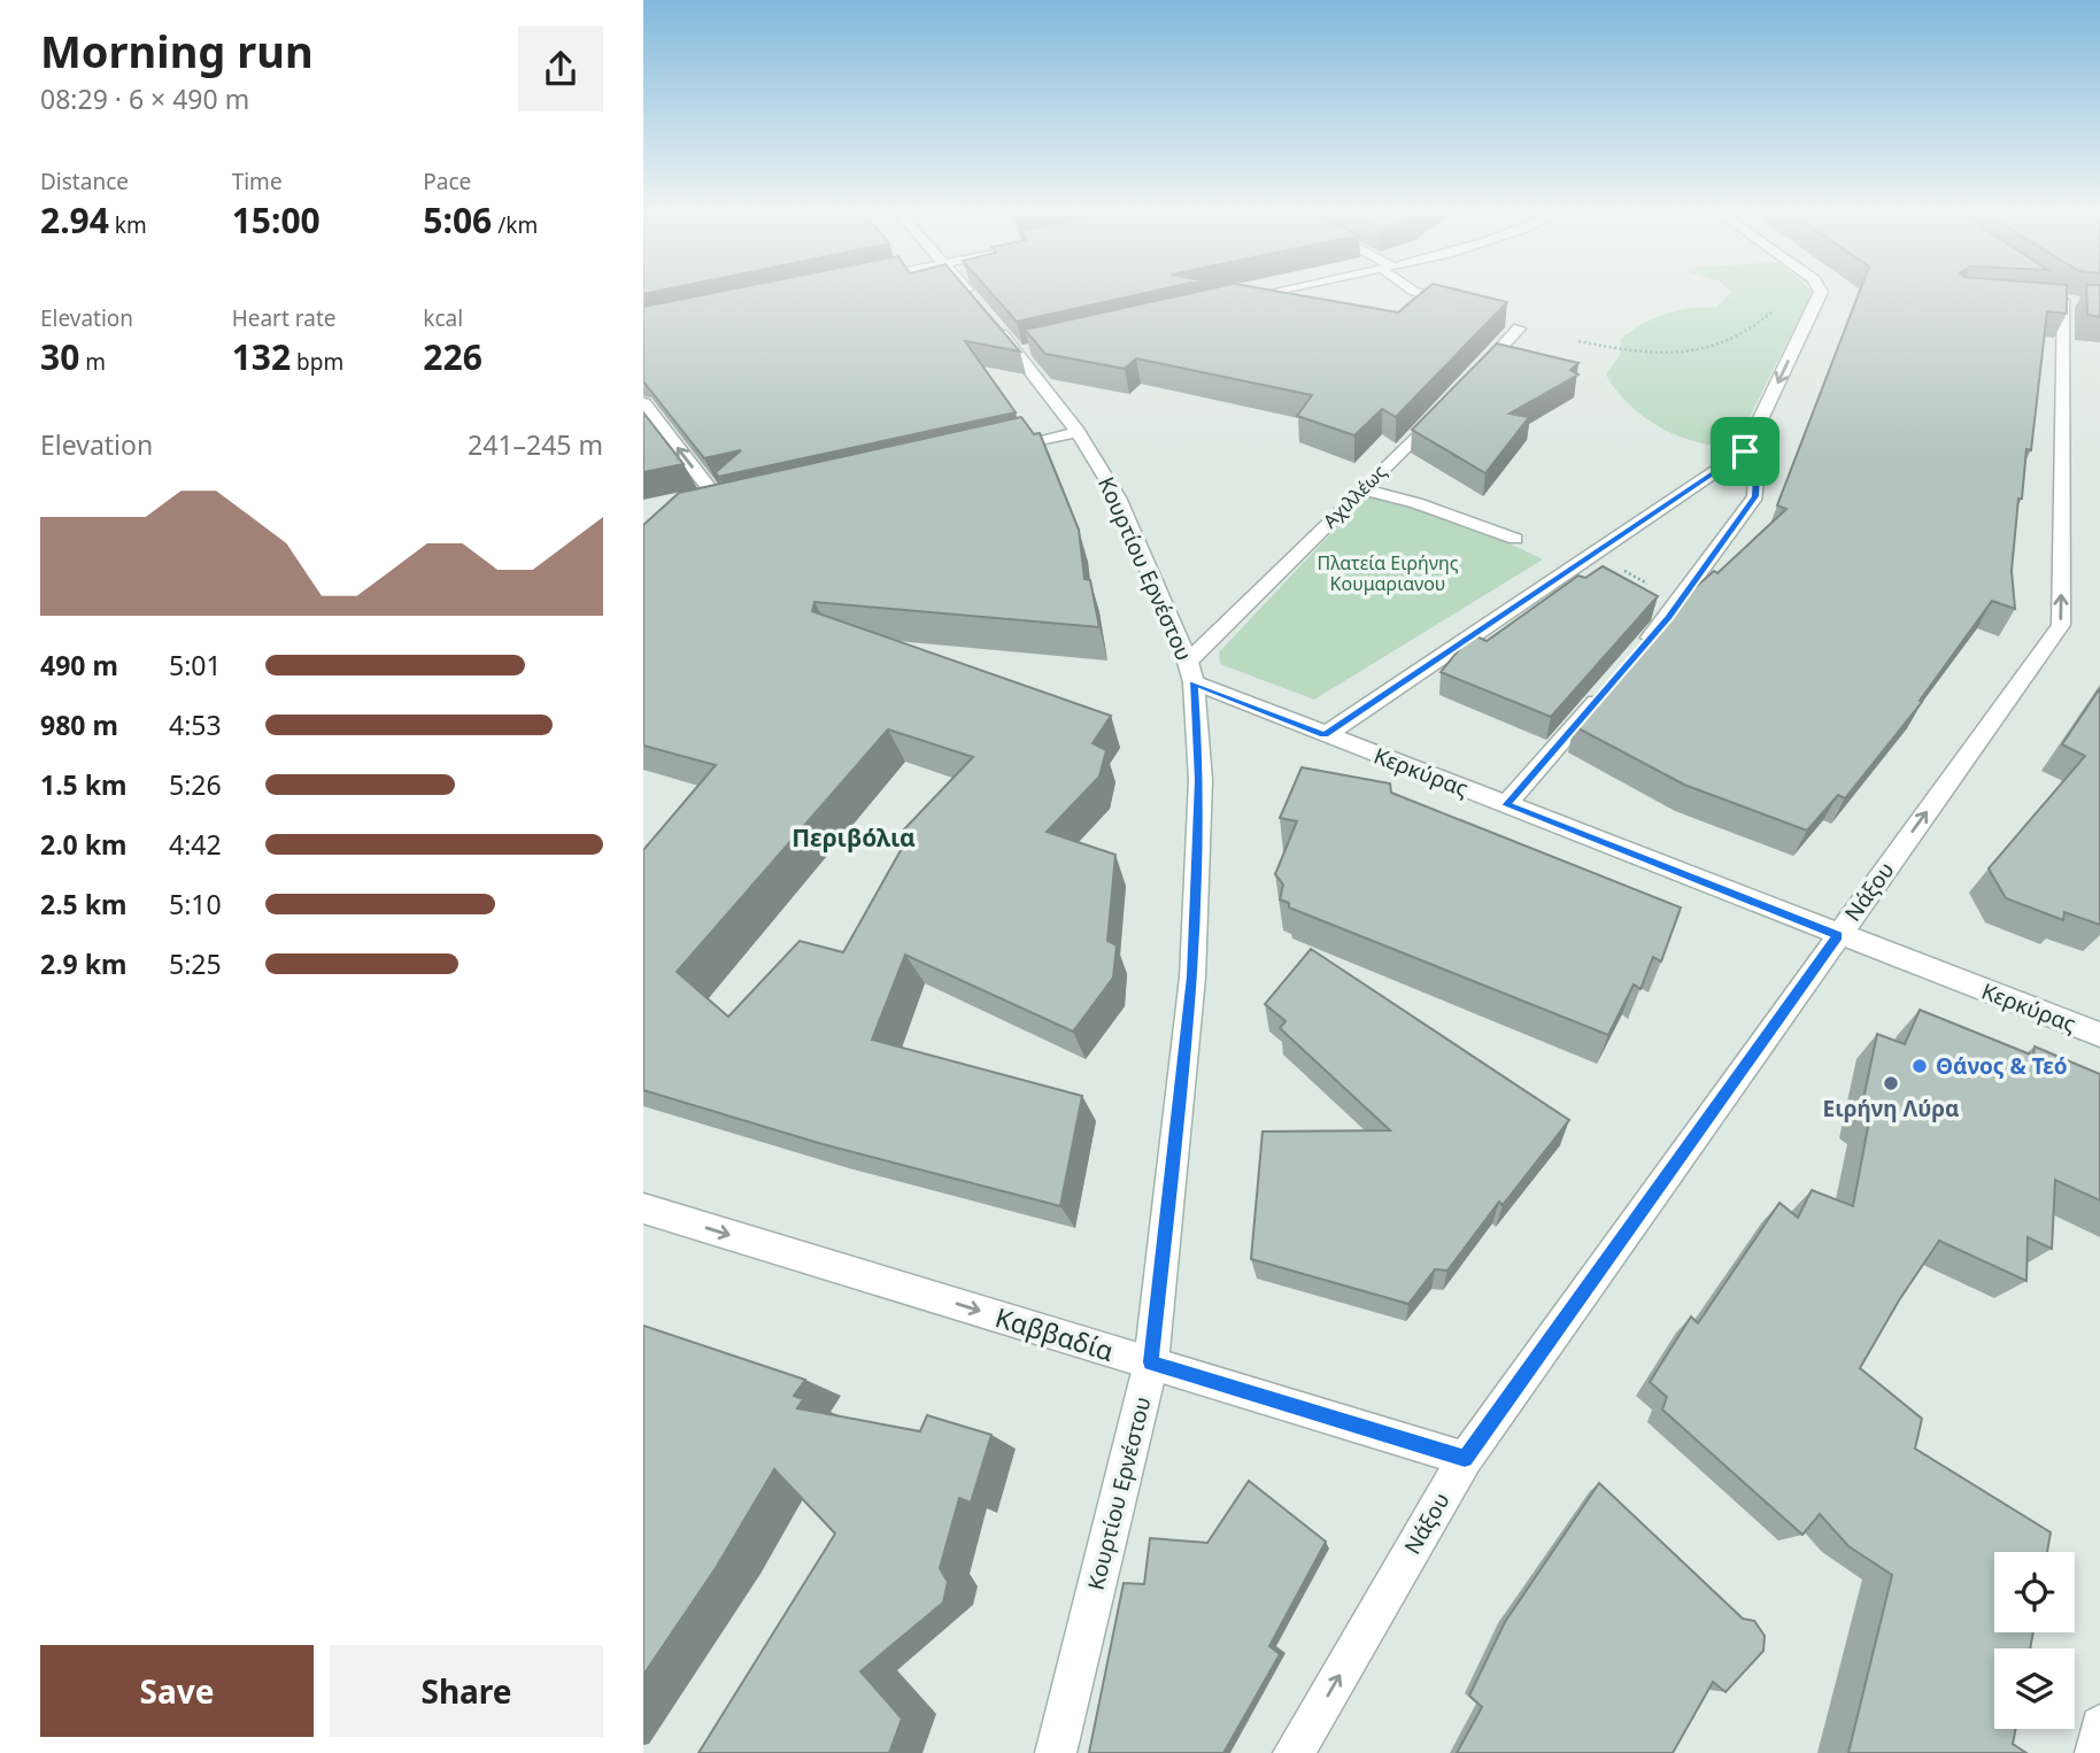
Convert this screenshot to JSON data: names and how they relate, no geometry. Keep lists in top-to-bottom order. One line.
{"streets":{"street":["Αχιλλέως","Κουρτίου Ερνέστου","Κερκύρας","Νάξου","Καββαδία"]},"crossings":[["Αχιλλέως","Κουρτίου Ερνέστου"],["Αχιλλέως","Κερκύρας"],["Κουρτίου Ερνέστου","Κερκύρας"],["Κουρτίου Ερνέστου","Καββαδία"],["Κερκύρας","Νάξου"],["Νάξου","Καββαδία"]],"one_way":["Νάξου","Καββαδία"],"districts":["Περιβόλια"],"parks":["Πλατεία Ειρήνης Κουμαριανου"],"places":["Θάνος & Τεό","Ειρήνη Λύρα"],"page":{"heading":["Morning run","08:29 · 6 × 490 m"],"stats":[["Distance","2.94 km"],["Time","15:00"],["Pace","5:06 /km"],["Elevation","30 m"],["Heart rate","132 bpm"],["kcal","226"]],"chart":["Elevation","241–245 m"],"list":[{"name":"490 m","note":"5:01"},{"name":"980 m","note":"4:53"},{"name":"1.5 km","note":"5:26"},{"name":"2.0 km","note":"4:42"},{"name":"2.5 km","note":"5:10"},{"name":"2.9 km","note":"5:25"}],"buttons":["Save","Share"]}}
